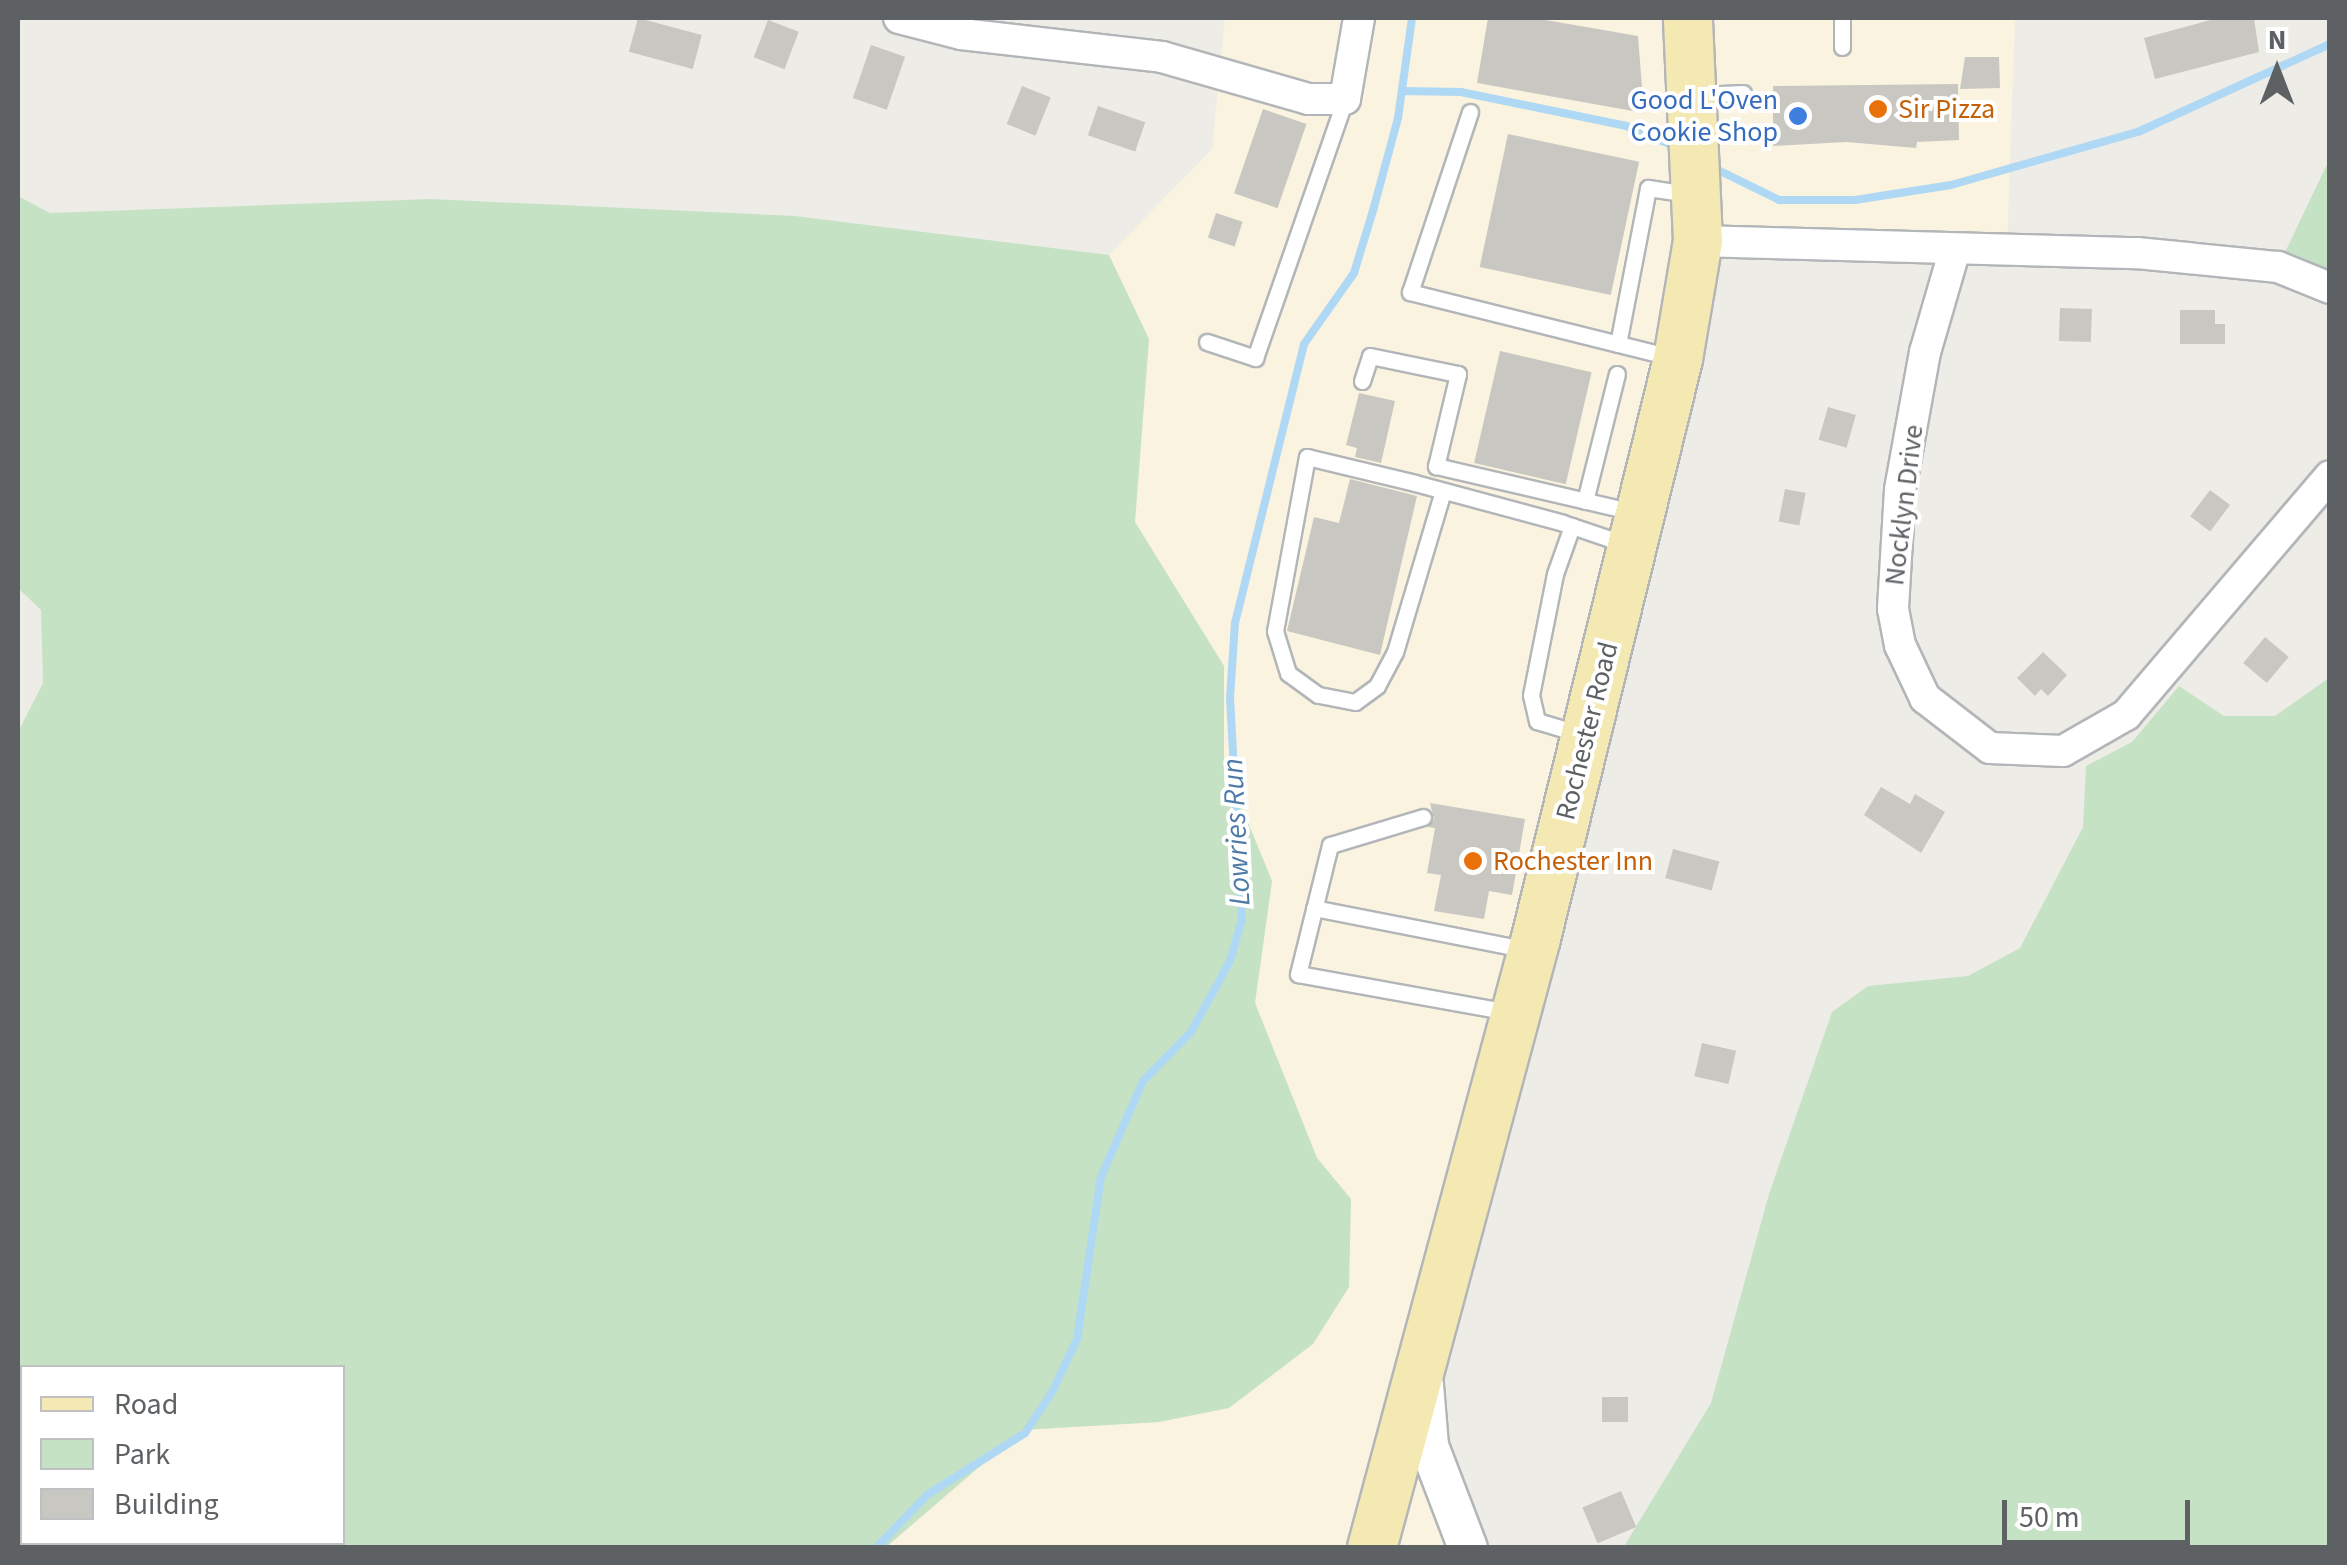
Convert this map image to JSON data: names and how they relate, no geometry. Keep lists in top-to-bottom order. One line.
{"streets":{"main road":["Rochester Road"],"street":["Nocklyn Drive"]},"water":["Lowries Run"],"places":["Sir Pizza","Good L'Oven Cookie Shop","Rochester Inn"],"legend":["Road","Park","Building"],"scale_bar":"50 m","north":"top"}
